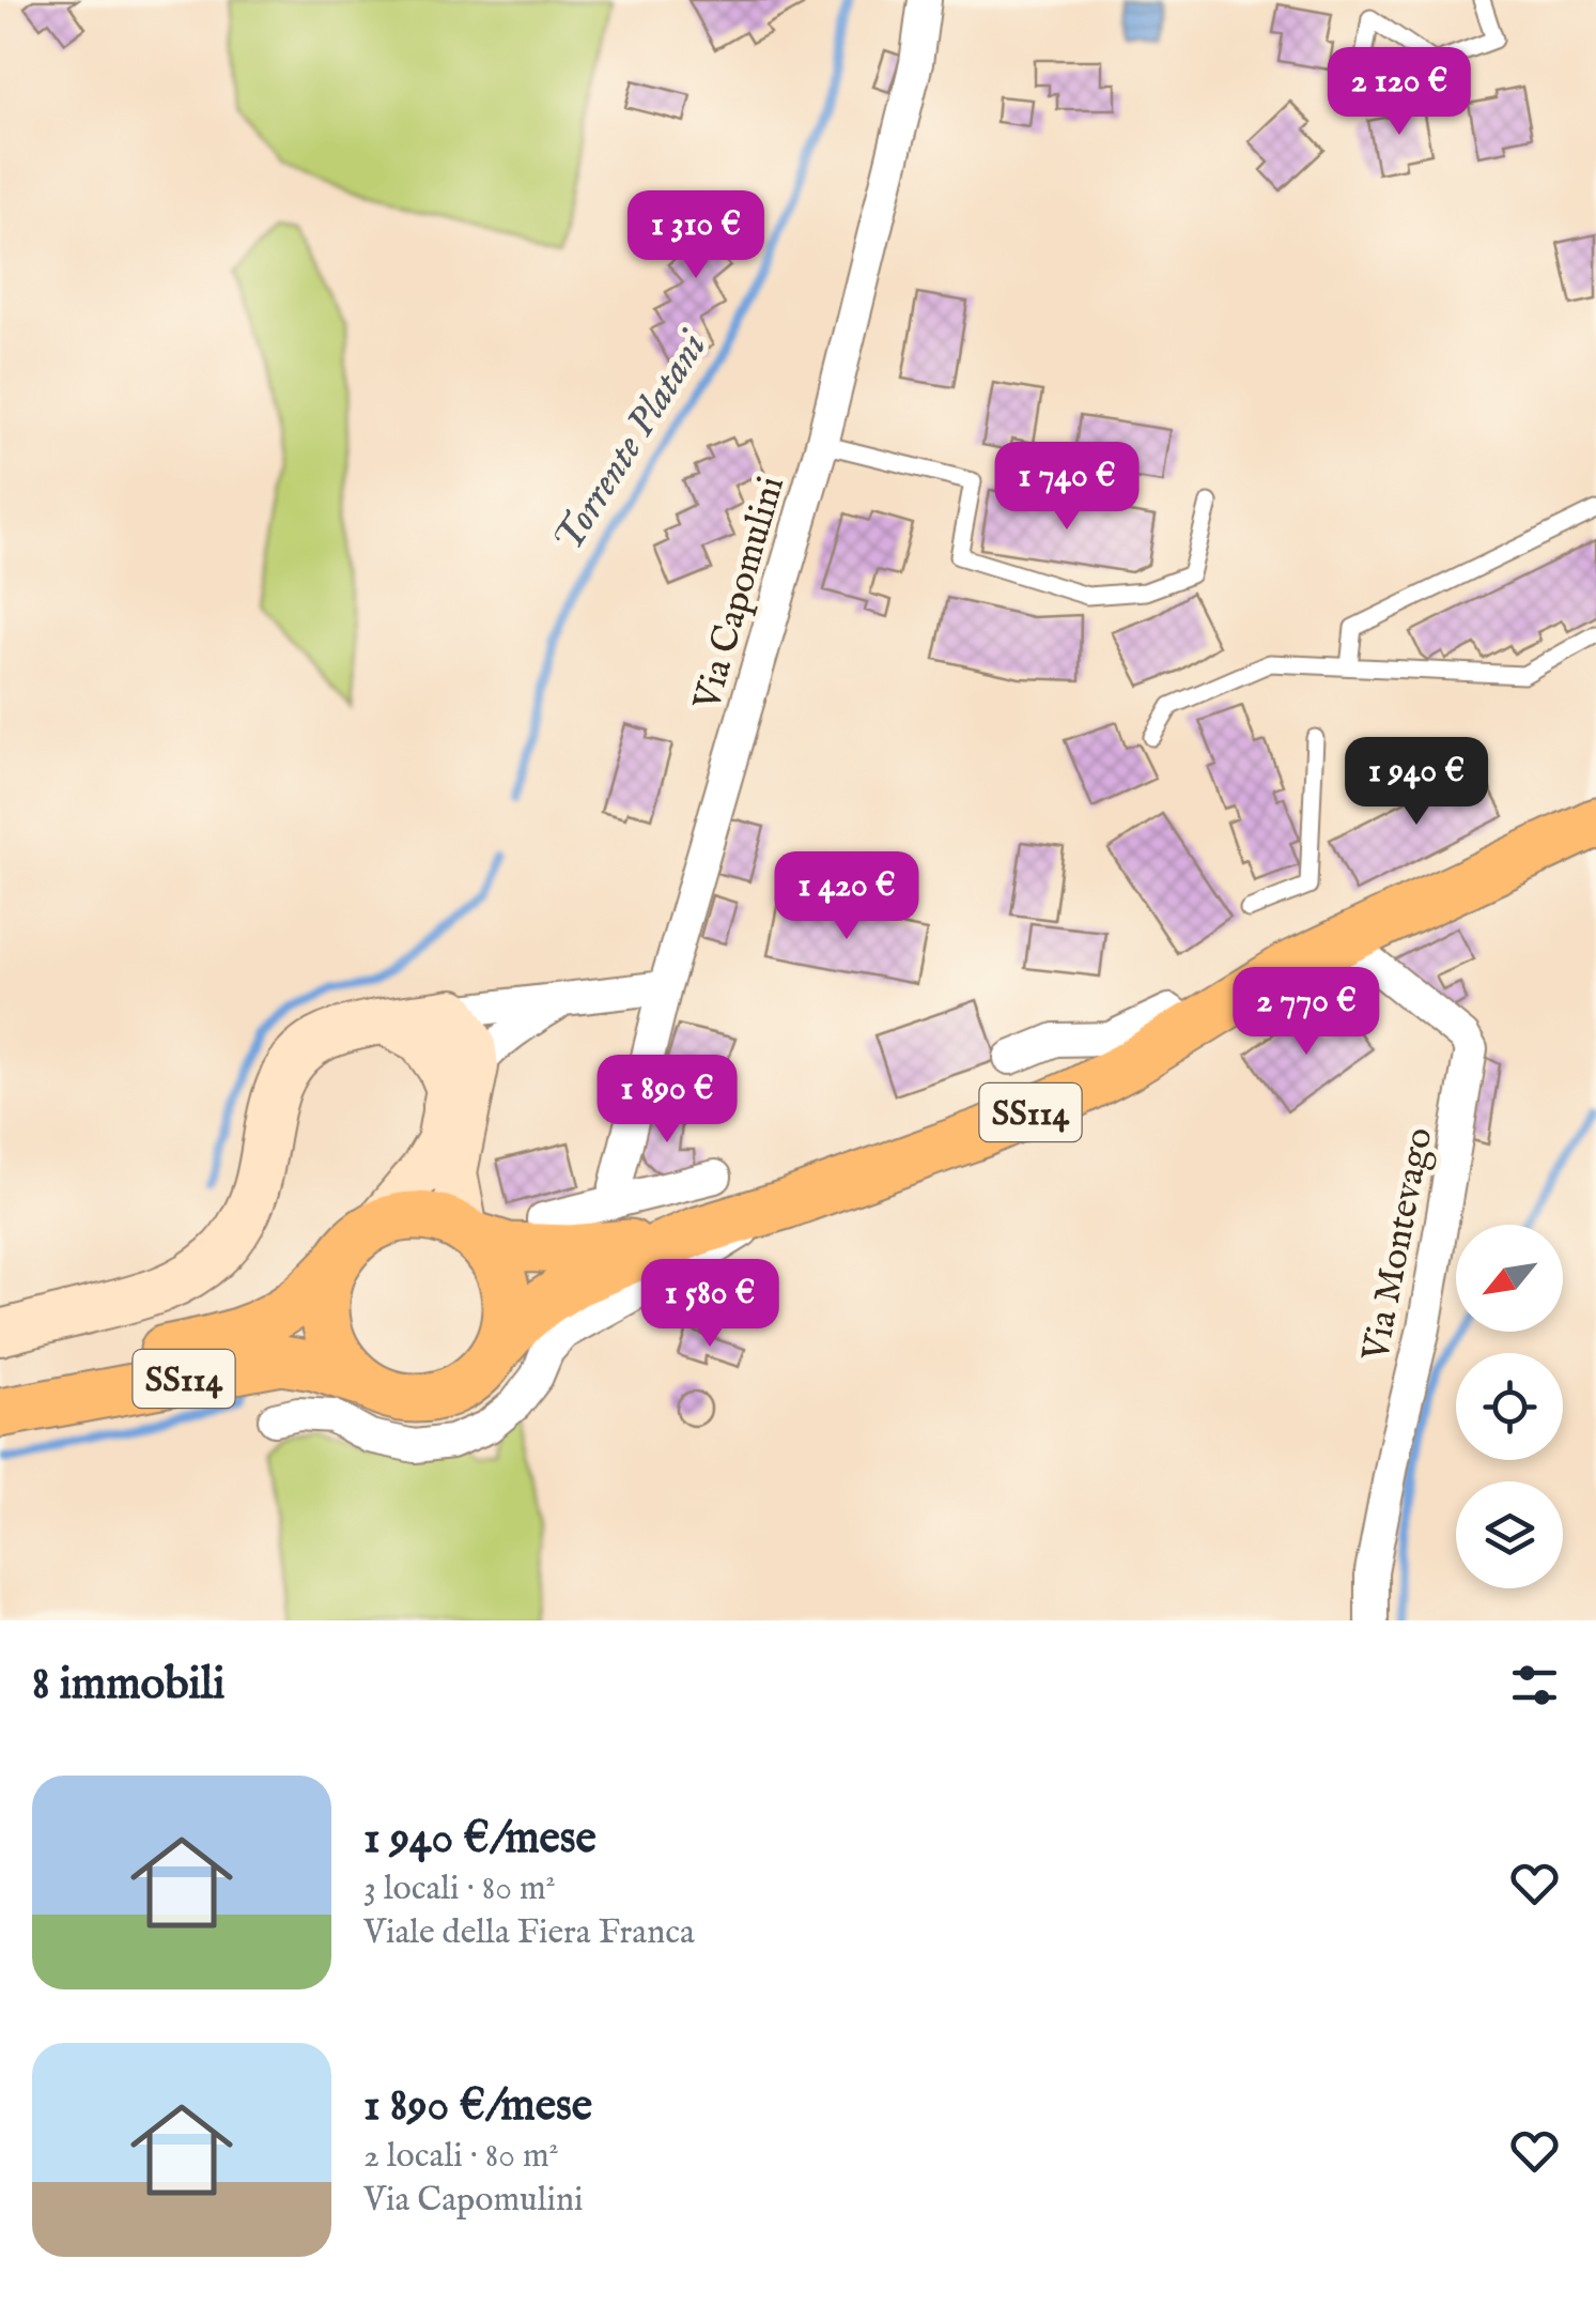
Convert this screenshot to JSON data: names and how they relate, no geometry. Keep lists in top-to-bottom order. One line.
{"streets":{"main road":["SS114"],"street":["Via Capomulini","Via Montevago"]},"crossings":[["SS114","Via Montevago"]],"water":["Torrente Platani"],"north":"bottom left","page":{"price":["2 120 €","1 310 €","1 740 €","1 940 €","1 420 €","2 770 €","1 890 €","1 580 €"],"heading":"8 immobili","list":[{"name":"1 940 €/mese","note":"3 locali · 80 m² · Viale della Fiera Franca"},{"name":"1 890 €/mese","note":"2 locali · 80 m² · Via Capomulini"}]}}
